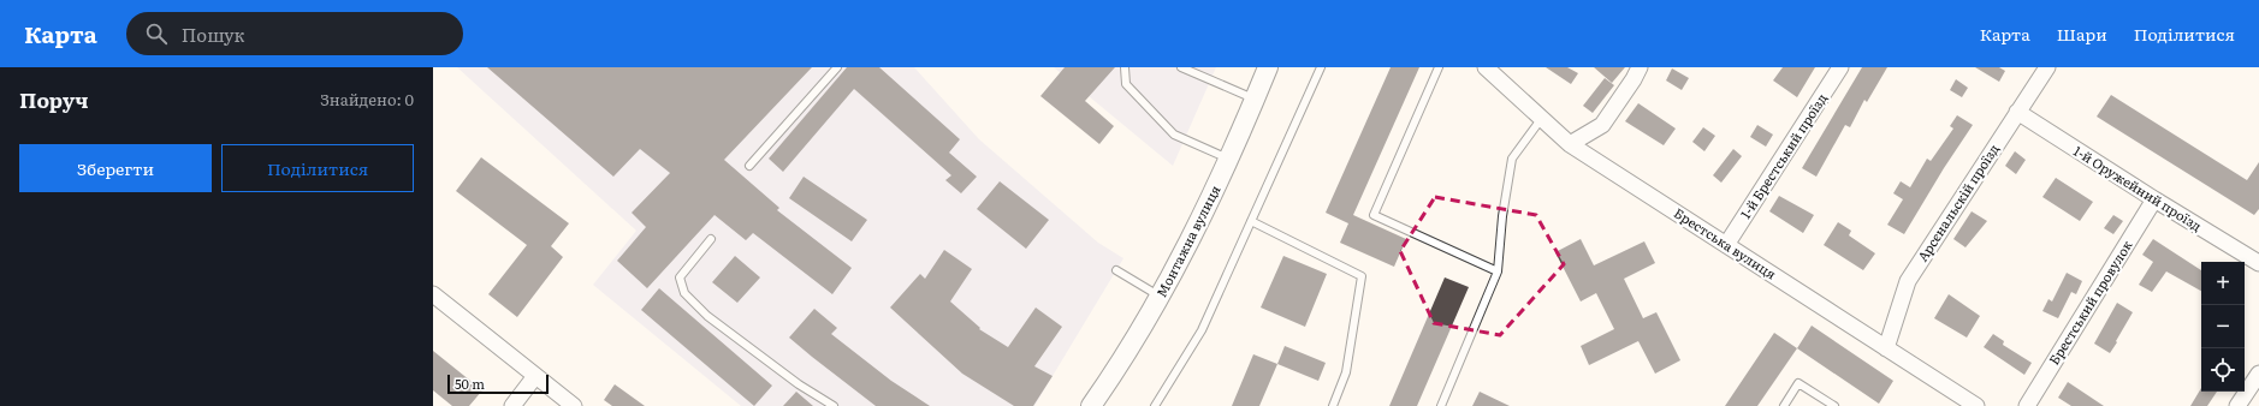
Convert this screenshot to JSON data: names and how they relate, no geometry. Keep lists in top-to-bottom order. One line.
{"streets":{"street":["1-й Брестський проїзд","1-й Оружейний проїзд","Арсєнальскій проїзд","Монтажна вулиця","Брестська вулиця","Брестський провулок"]},"crossings":[["1-й Брестський проїзд","Брестська вулиця"],["1-й Оружейний проїзд","Арсєнальскій проїзд"],["1-й Оружейний проїзд","Брестський провулок"],["Арсєнальскій проїзд","Брестська вулиця"]],"scale_bar":"50 m","page":{"header":"Карта","search":"Пошук","nav":["Карта","Шари","Поділитися"],"heading":["Поруч","Знайдено: 0"],"buttons":["Зберегти","Поділитися"],"map_buttons":["+","−"],"scale":"50 m"}}
